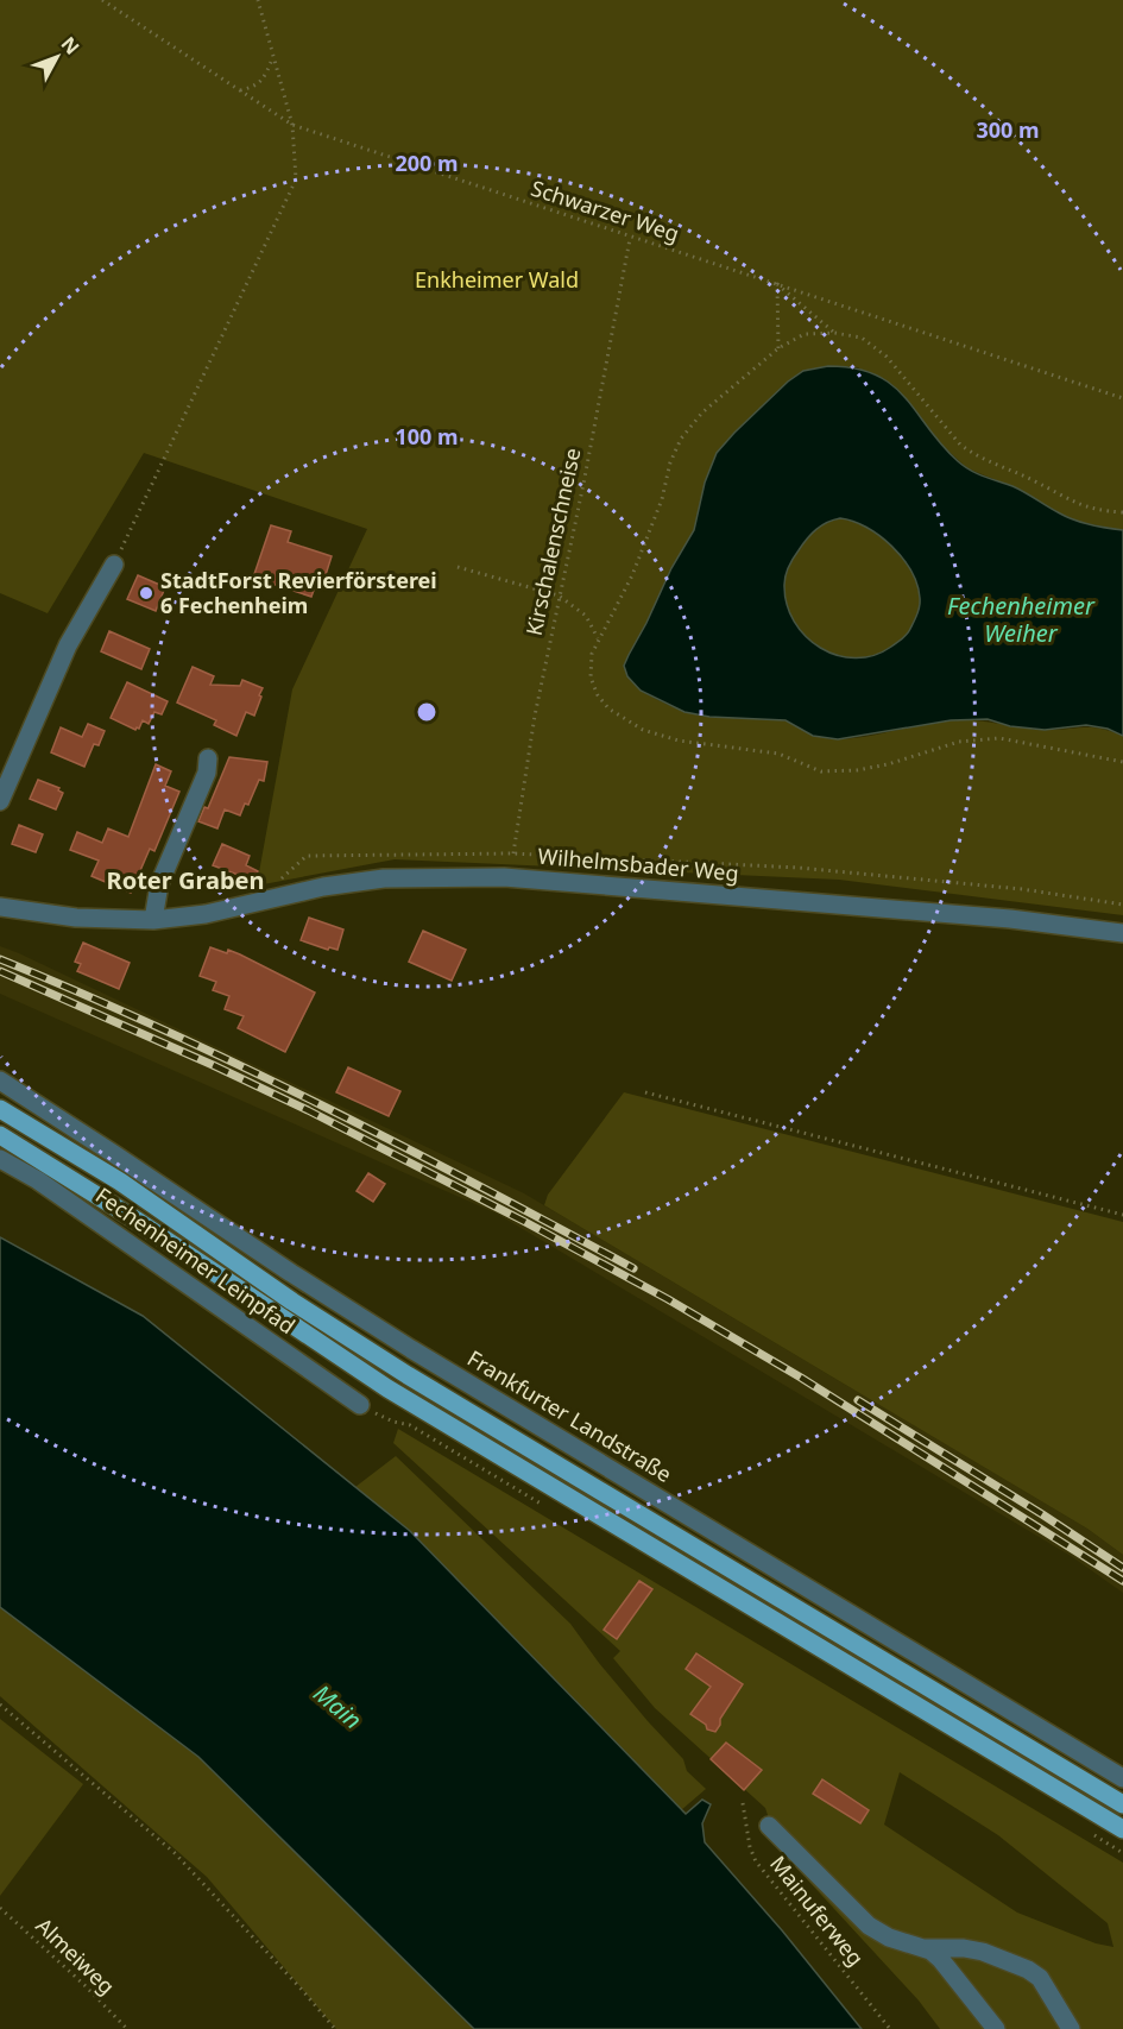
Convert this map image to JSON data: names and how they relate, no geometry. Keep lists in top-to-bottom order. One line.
{"streets":{"street":["Wilhelmsbader Weg","Fechenheimer Leinpfad","Frankfurter Landstraße"],"path":["Schwarzer Weg","Kirschalenschneise","Mainuferweg","Almeiweg"]},"crossings":[["Schwarzer Weg","Kirschalenschneise"]],"districts":["Roter Graben"],"water":["Fechenheimer Weiher","Main"],"parks":["Enkheimer Wald"],"places":["StadtForst Revierförsterei 6 Fechenheim"],"north":"top right","rings":["300 m","200 m","100 m"]}
